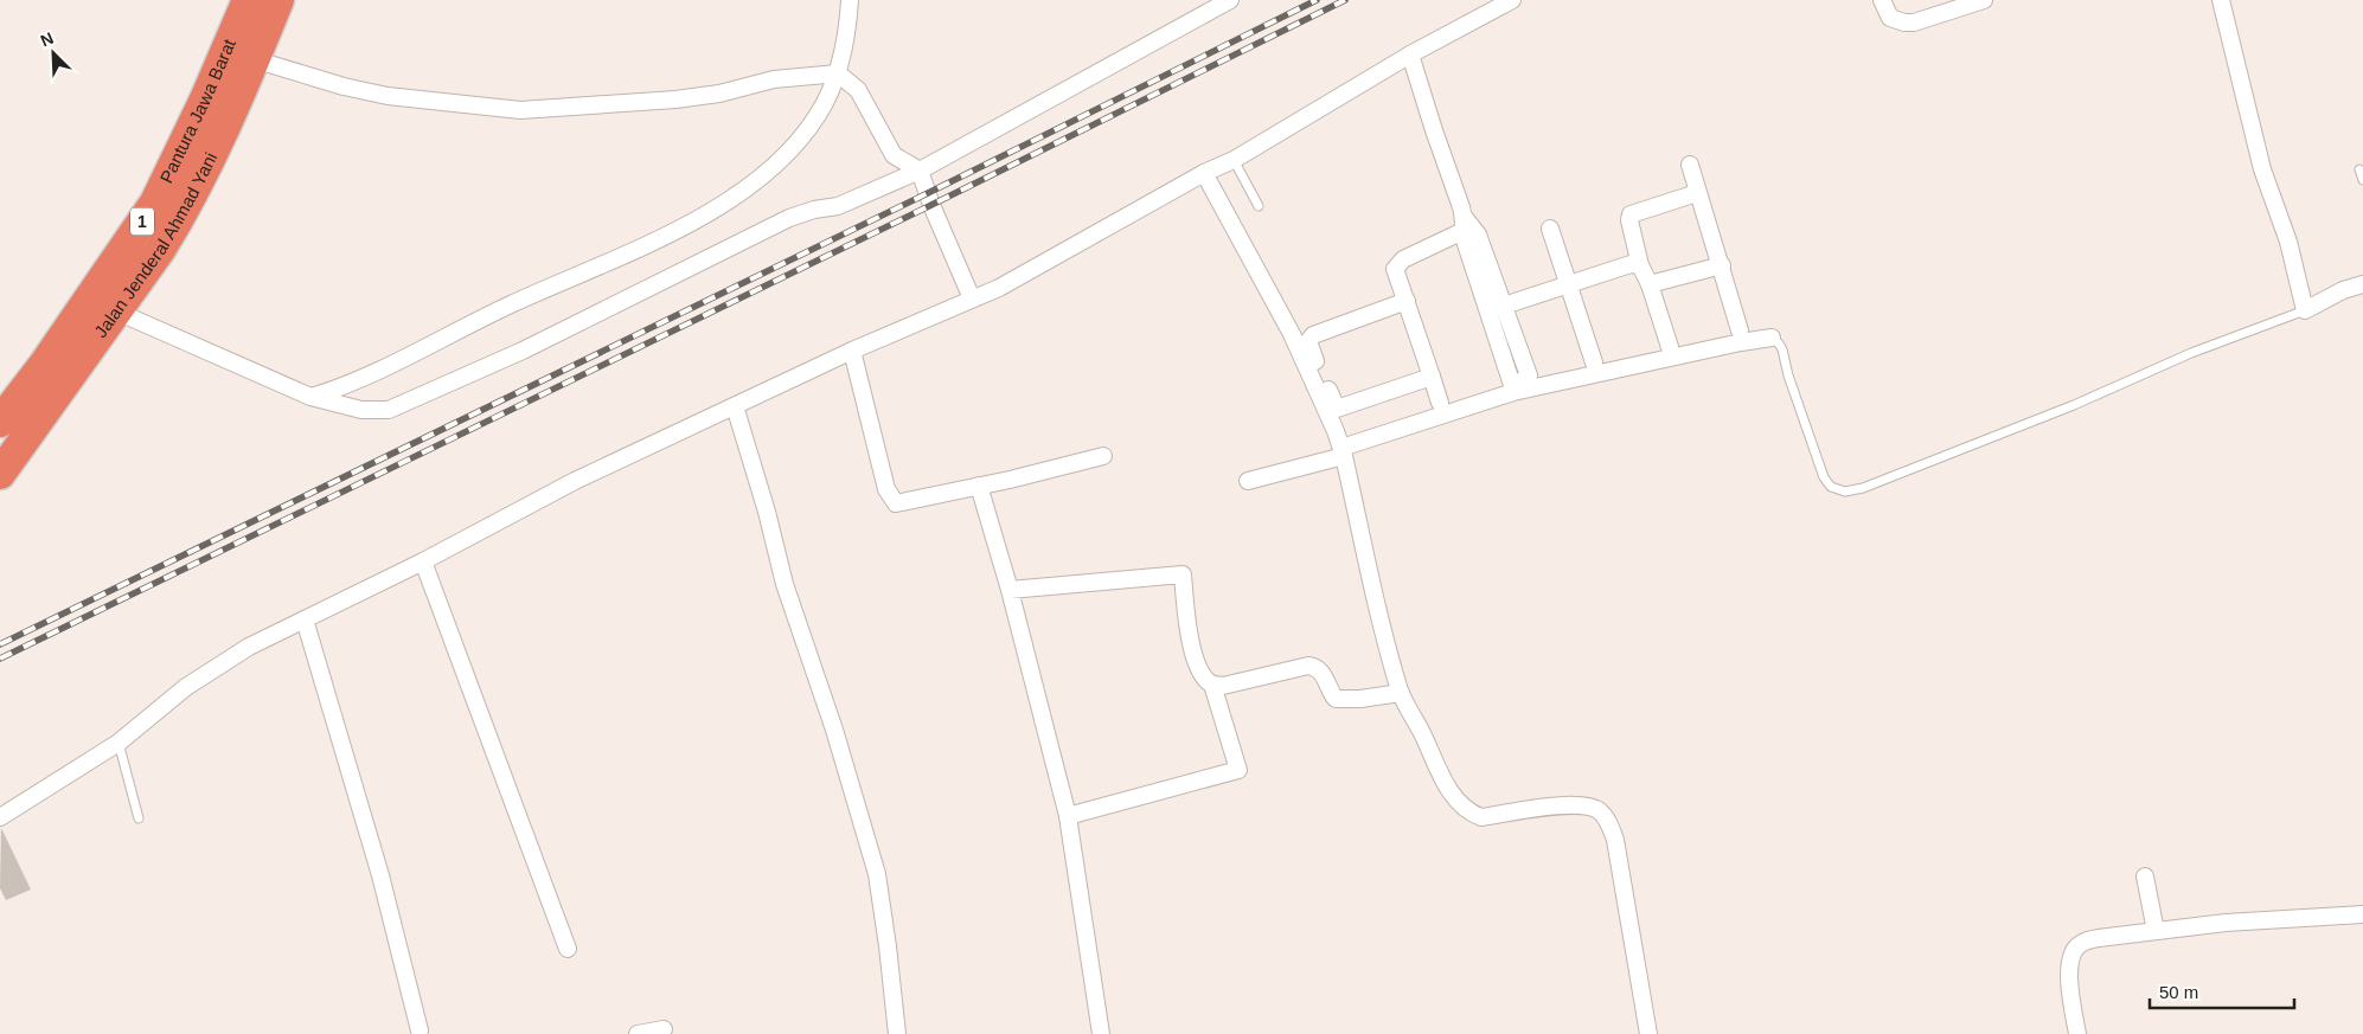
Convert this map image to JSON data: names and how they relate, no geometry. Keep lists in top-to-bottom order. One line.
{"streets":{"highway":["Pantura Jawa Barat","1","Jalan Jenderal Ahmad Yani"]},"crossings":[["Pantura Jawa Barat","1"],["Pantura Jawa Barat","Jalan Jenderal Ahmad Yani"]],"scale_bar":"50 m","north":"top left"}
